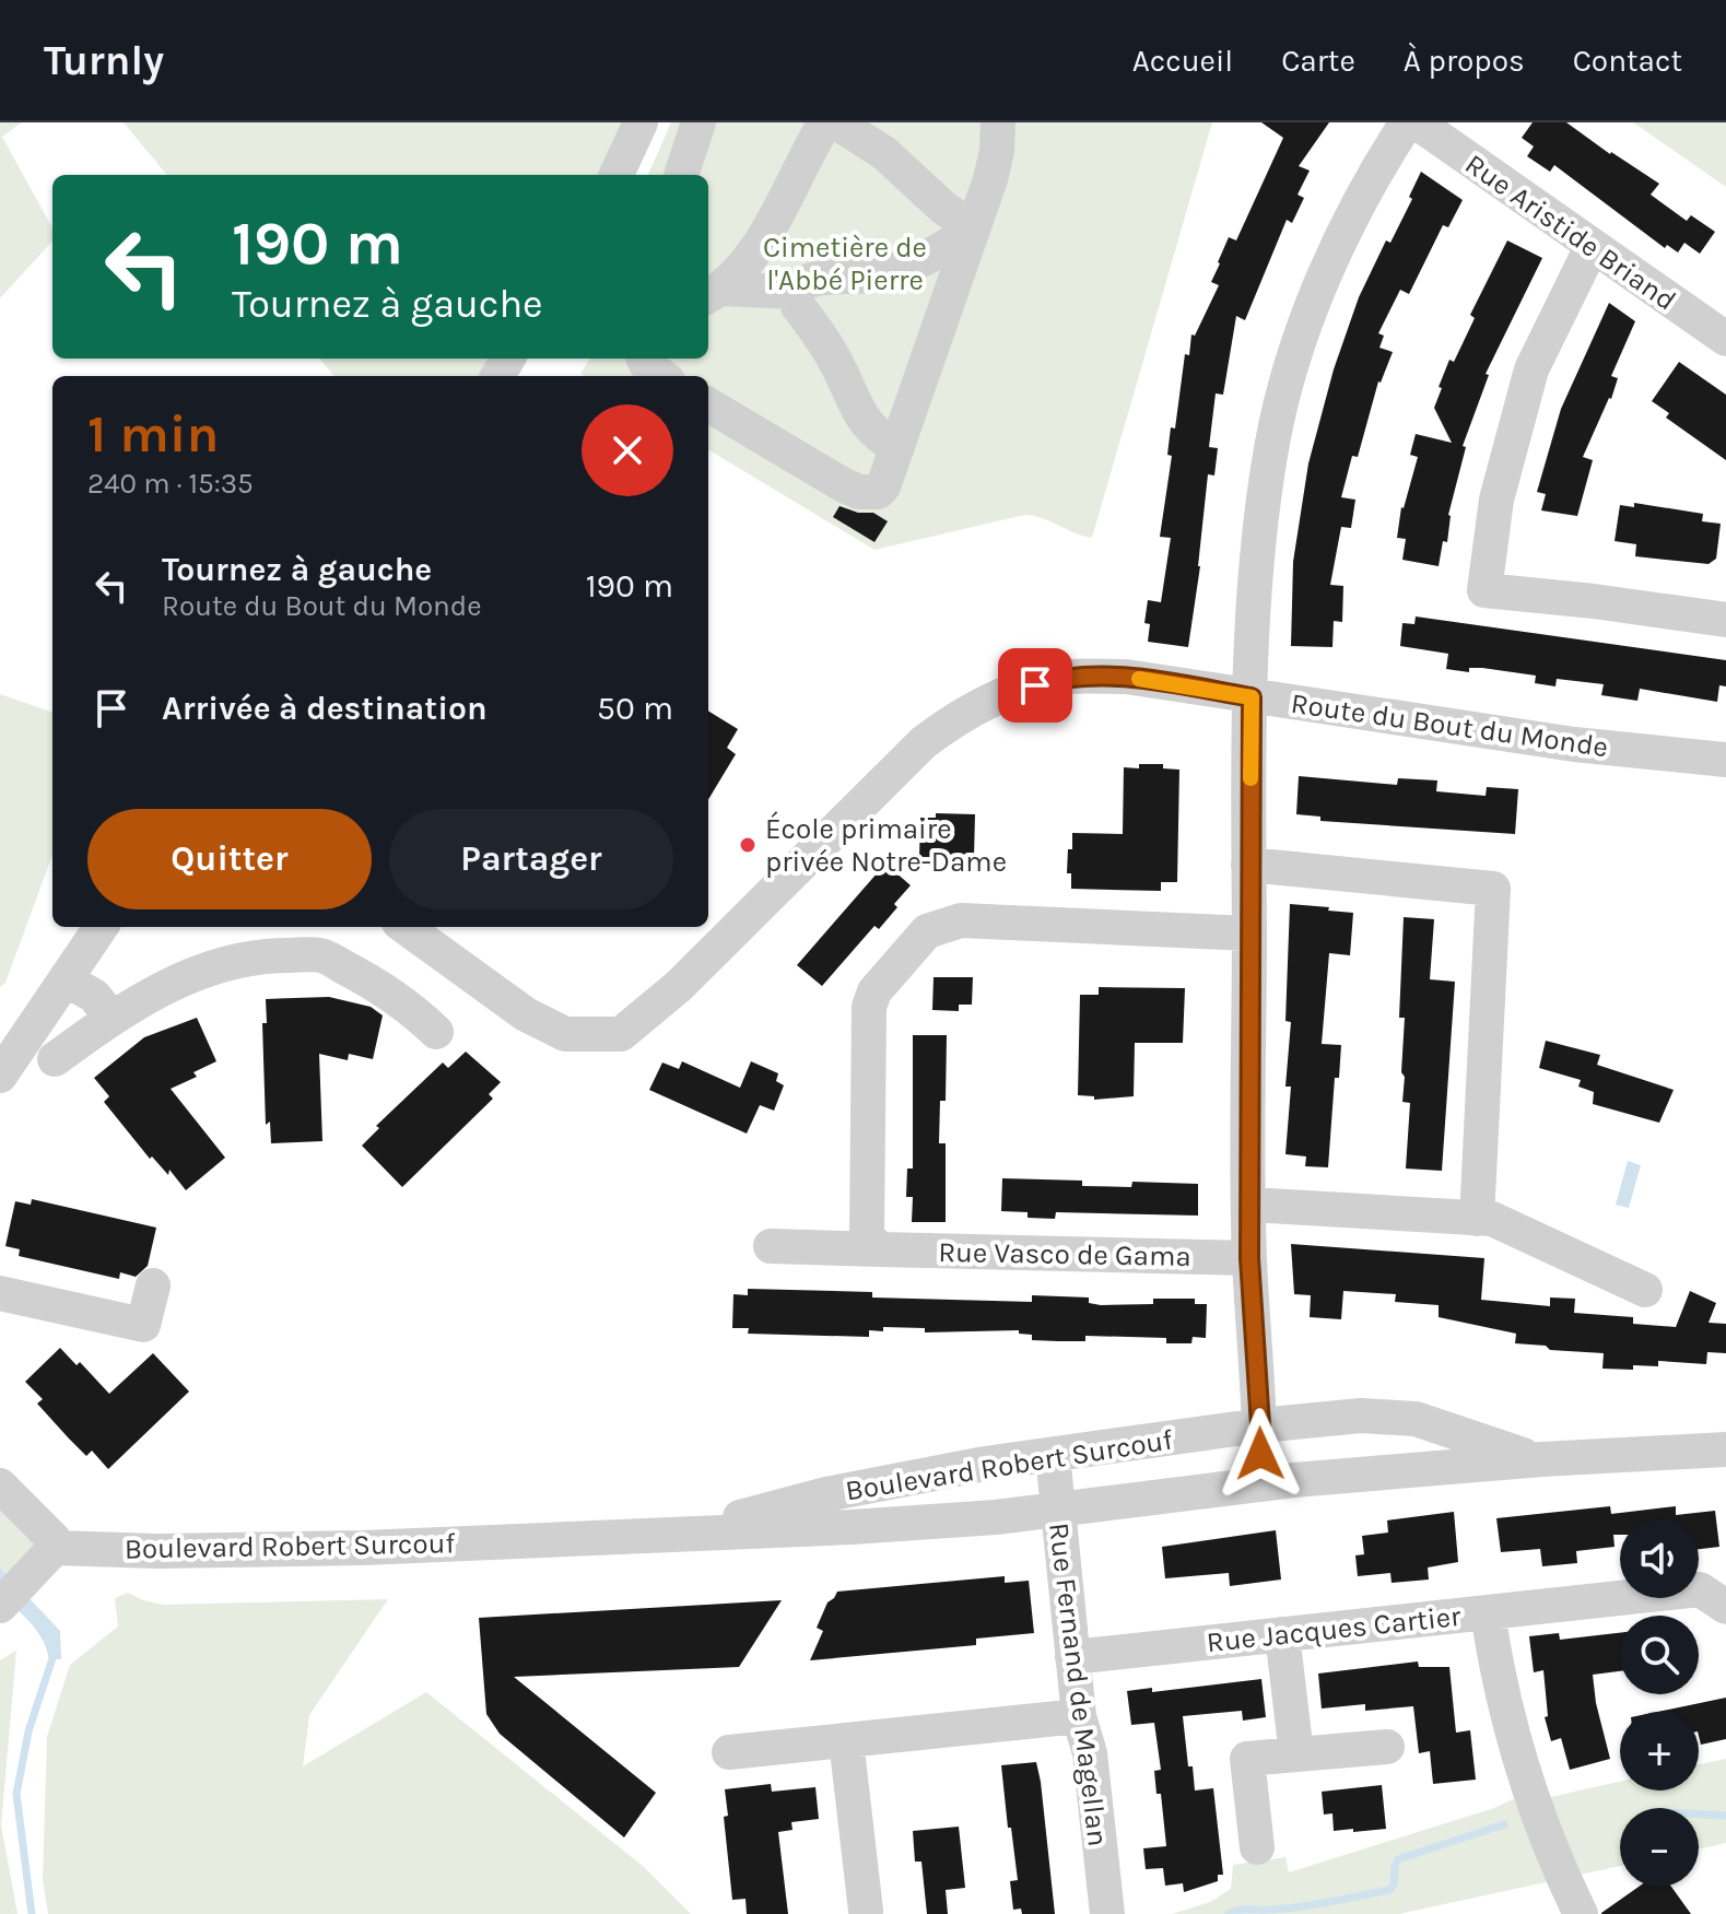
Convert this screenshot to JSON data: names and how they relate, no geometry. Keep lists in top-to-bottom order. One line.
{"streets":{"street":["Rue Aristide Briand","Route du Bout du Monde","Rue Vasco de Gama","Boulevard Robert Surcouf","Rue Jacques Cartier","Rue Fernand de Magellan"]},"crossings":[["Boulevard Robert Surcouf","Rue Fernand de Magellan"],["Rue Jacques Cartier","Rue Fernand de Magellan"]],"parks":["Cimetière de l'Abbé Pierre"],"places":["École primaire privée Notre-Dame"],"page":{"header":"Turnly","nav":["Accueil","Carte","À propos","Contact"],"turn":["190 m","Tournez à gauche"],"heading":["1 min","240 m · 15:35"],"list":[{"name":"Tournez à gauche","note":"Route du Bout du Monde","value":"190 m"},{"name":"Arrivée à destination","value":"50 m"}],"buttons":["Quitter","Partager"],"map_buttons":["+","−"]}}
